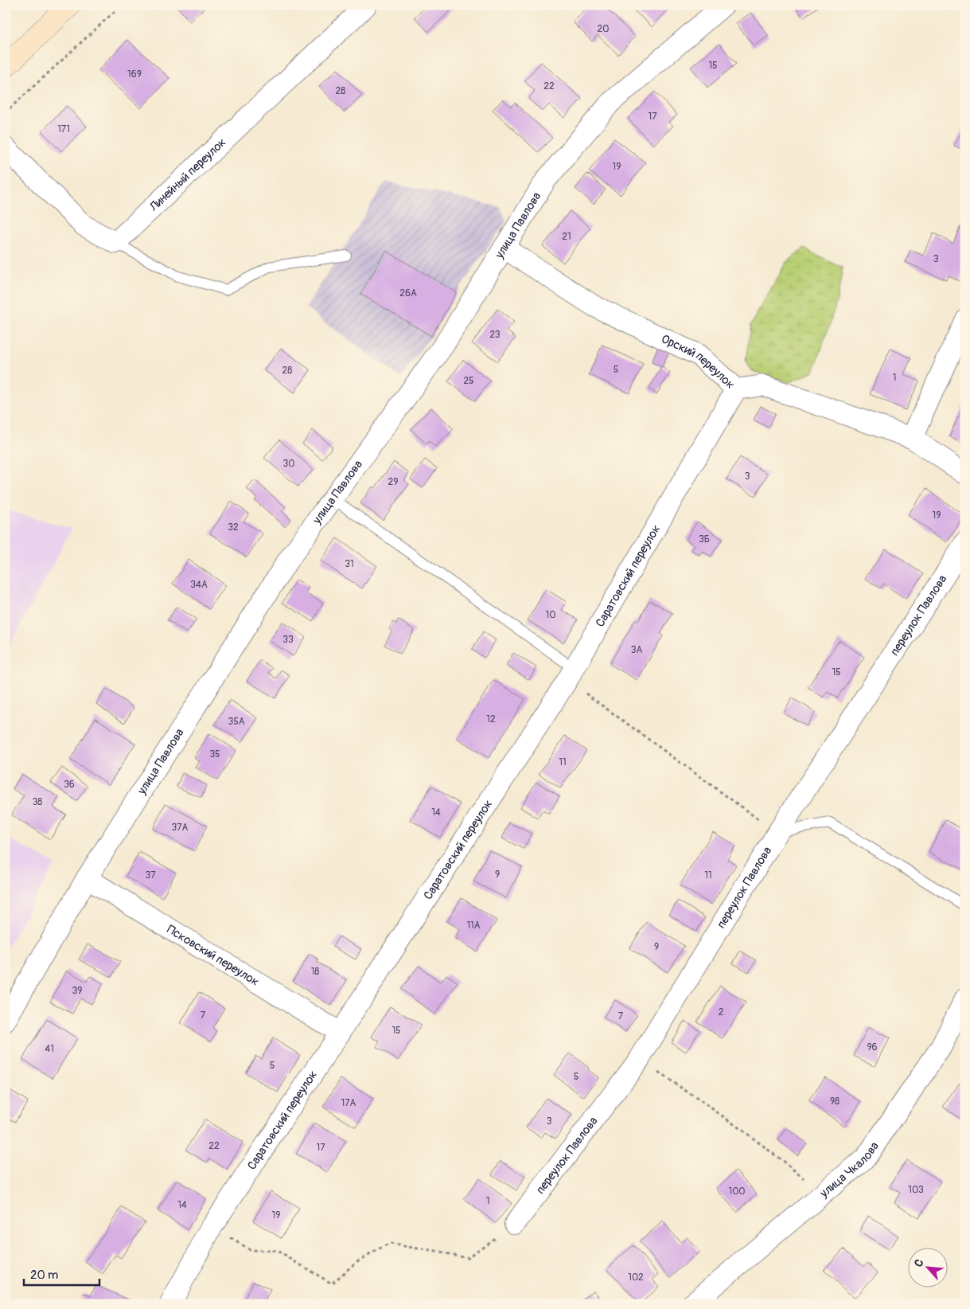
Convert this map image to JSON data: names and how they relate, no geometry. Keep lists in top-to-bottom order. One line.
{"streets":{"street":["Линейный переулок","улица Павлова","Орский переулок","Саратовский переулок","переулок Павлова","Псковский переулок","улица Чкалова"]},"crossings":[["улица Павлова","Орский переулок"],["улица Павлова","Псковский переулок"],["Орский переулок","Саратовский переулок"],["Саратовский переулок","Псковский переулок"]],"house_numbers":["20","15","169","22","28","17","171","19","21","3","26А","23","5","28","1","25","30","3","29","19","32","3Б","31","34А","10","33","3А","15","12","35А","35","11","36","38","14","37А","9","37","11","11А","9","18","39","2","7","7","15","96","41","5","5","98","17А","3","22","17","103","100","1","14","19","102"],"scale_bar":"20 m","north":"top left"}
